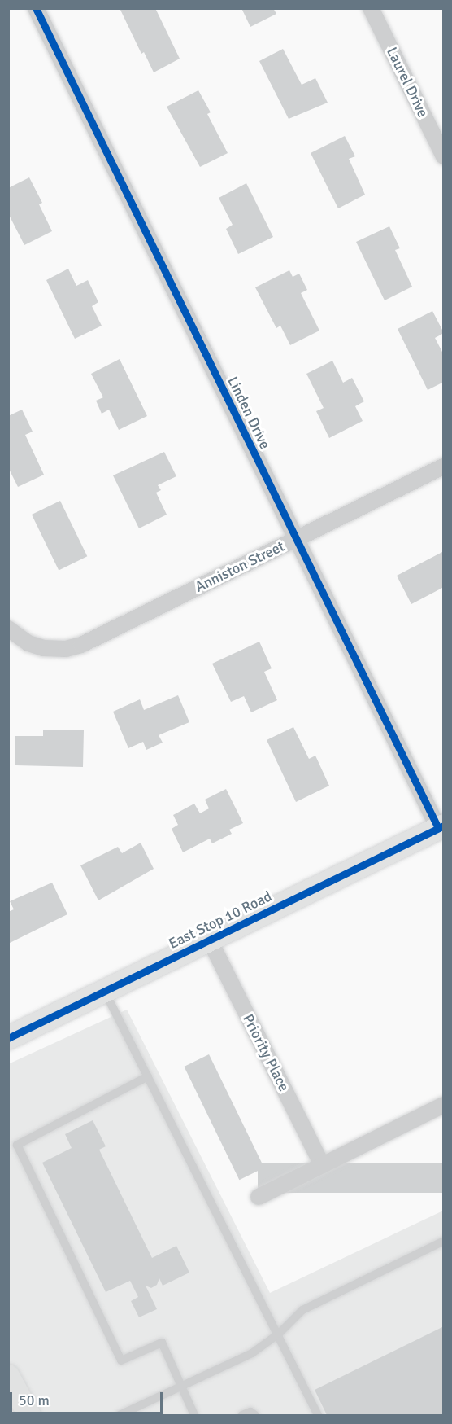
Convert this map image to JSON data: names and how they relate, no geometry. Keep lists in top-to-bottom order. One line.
{"streets":{"street":["Laurel Drive","Linden Drive","Anniston Street","East Stop 10 Road","Priority Place"]},"crossings":[["Linden Drive","Anniston Street"],["Linden Drive","East Stop 10 Road"],["East Stop 10 Road","Priority Place"]],"scale_bar":"50 m"}
